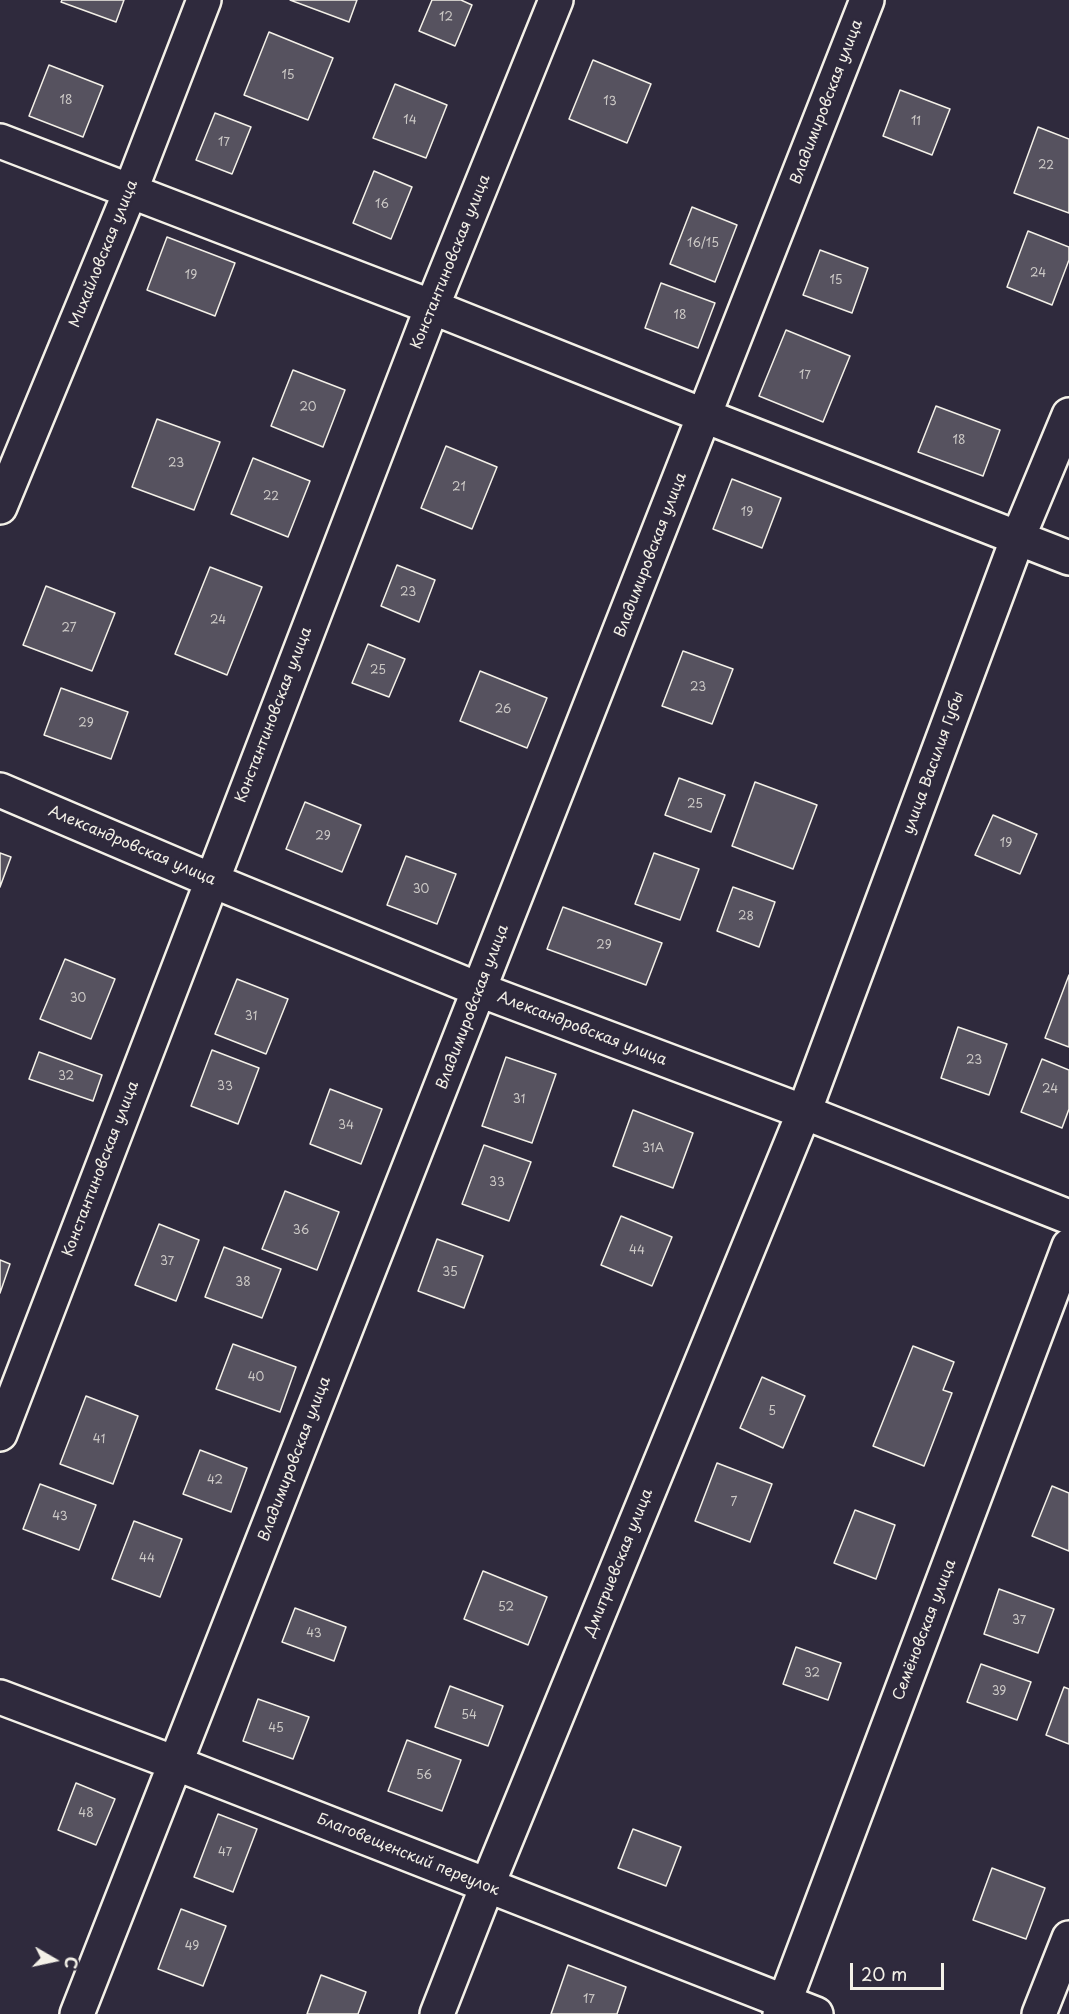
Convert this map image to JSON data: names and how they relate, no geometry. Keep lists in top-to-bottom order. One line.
{"streets":{"street":["Владимировская улица","Михайловская улица","Константиновская улица","улица Василия Губы","Александровская улица","Дмитриевская улица","Семёновская улица","Благовещенский переулок"]},"crossings":[["Владимировская улица","Александровская улица"],["Владимировская улица","Благовещенский переулок"],["Константиновская улица","Александровская улица"],["улица Василия Губы","Александровская улица"],["улица Василия Губы","Дмитриевская улица"],["Александровская улица","Дмитриевская улица"],["Дмитриевская улица","Благовещенский переулок"],["Семёновская улица","Благовещенский переулок"]],"house_numbers":["12","15","18","13","14","11","17","22","16","16/15","24","19","15","18","17","20","18","23","21","22","19","23","24","27","25","23","26","29","25","29","19","30","28","29","30","31","23","32","33","24","31","34","31А","33","36","44","37","35","38","40","5","41","42","7","43","44","52","37","43","32","39","54","45","56","48","47","49","17"],"scale_bar":"20 m","north":"right"}
